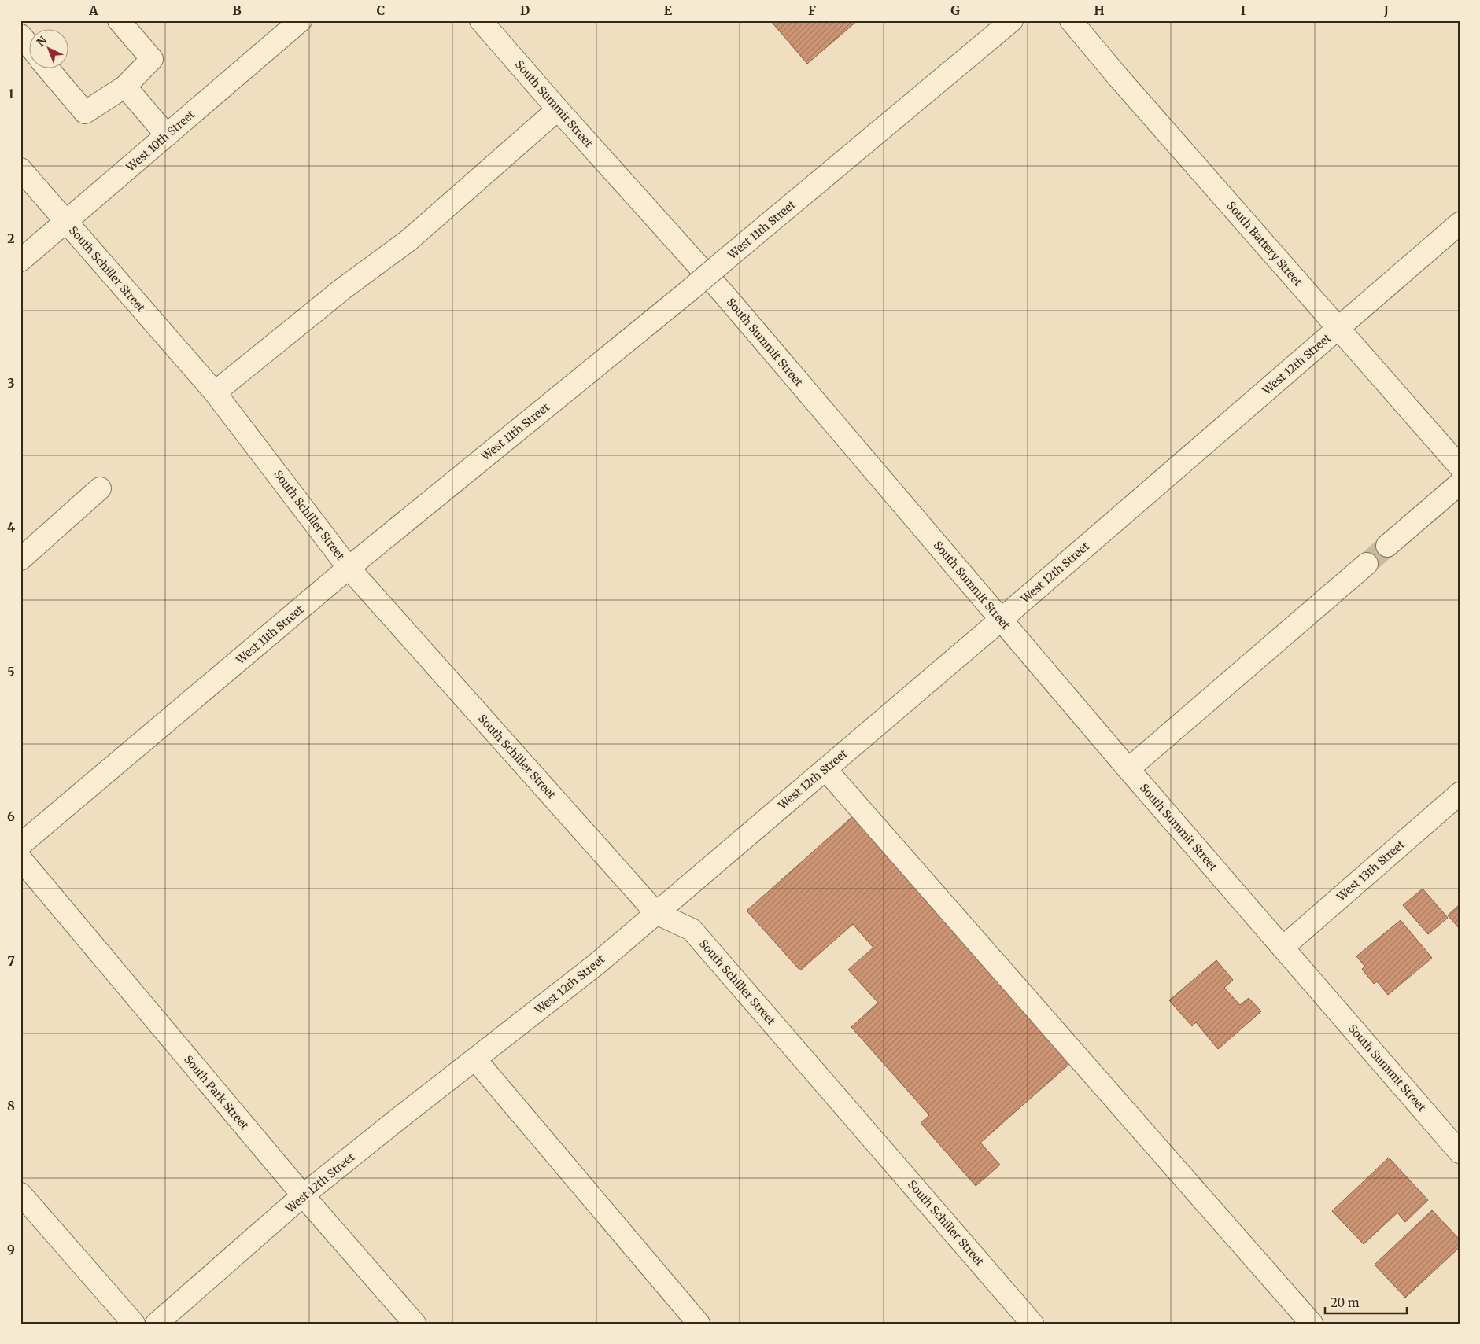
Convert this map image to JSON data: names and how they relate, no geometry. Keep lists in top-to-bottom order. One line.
{"streets":{"street":["South Summit Street","West 10th Street","West 11th Street","South Battery Street","South Schiller Street","West 12th Street","West 13th Street","South Park Street"]},"crossings":[["South Summit Street","West 12th Street"],["South Summit Street","West 13th Street"],["West 10th Street","South Schiller Street"],["West 11th Street","South Schiller Street"],["South Battery Street","West 12th Street"],["South Schiller Street","West 12th Street"],["West 12th Street","South Park Street"]],"scale_bar":"20 m","north":"top left","grid":{"columns":["A","B","C","D","E","F","G","H","I","J"],"rows":["1","2","3","4","5","6","7","8","9"]}}
